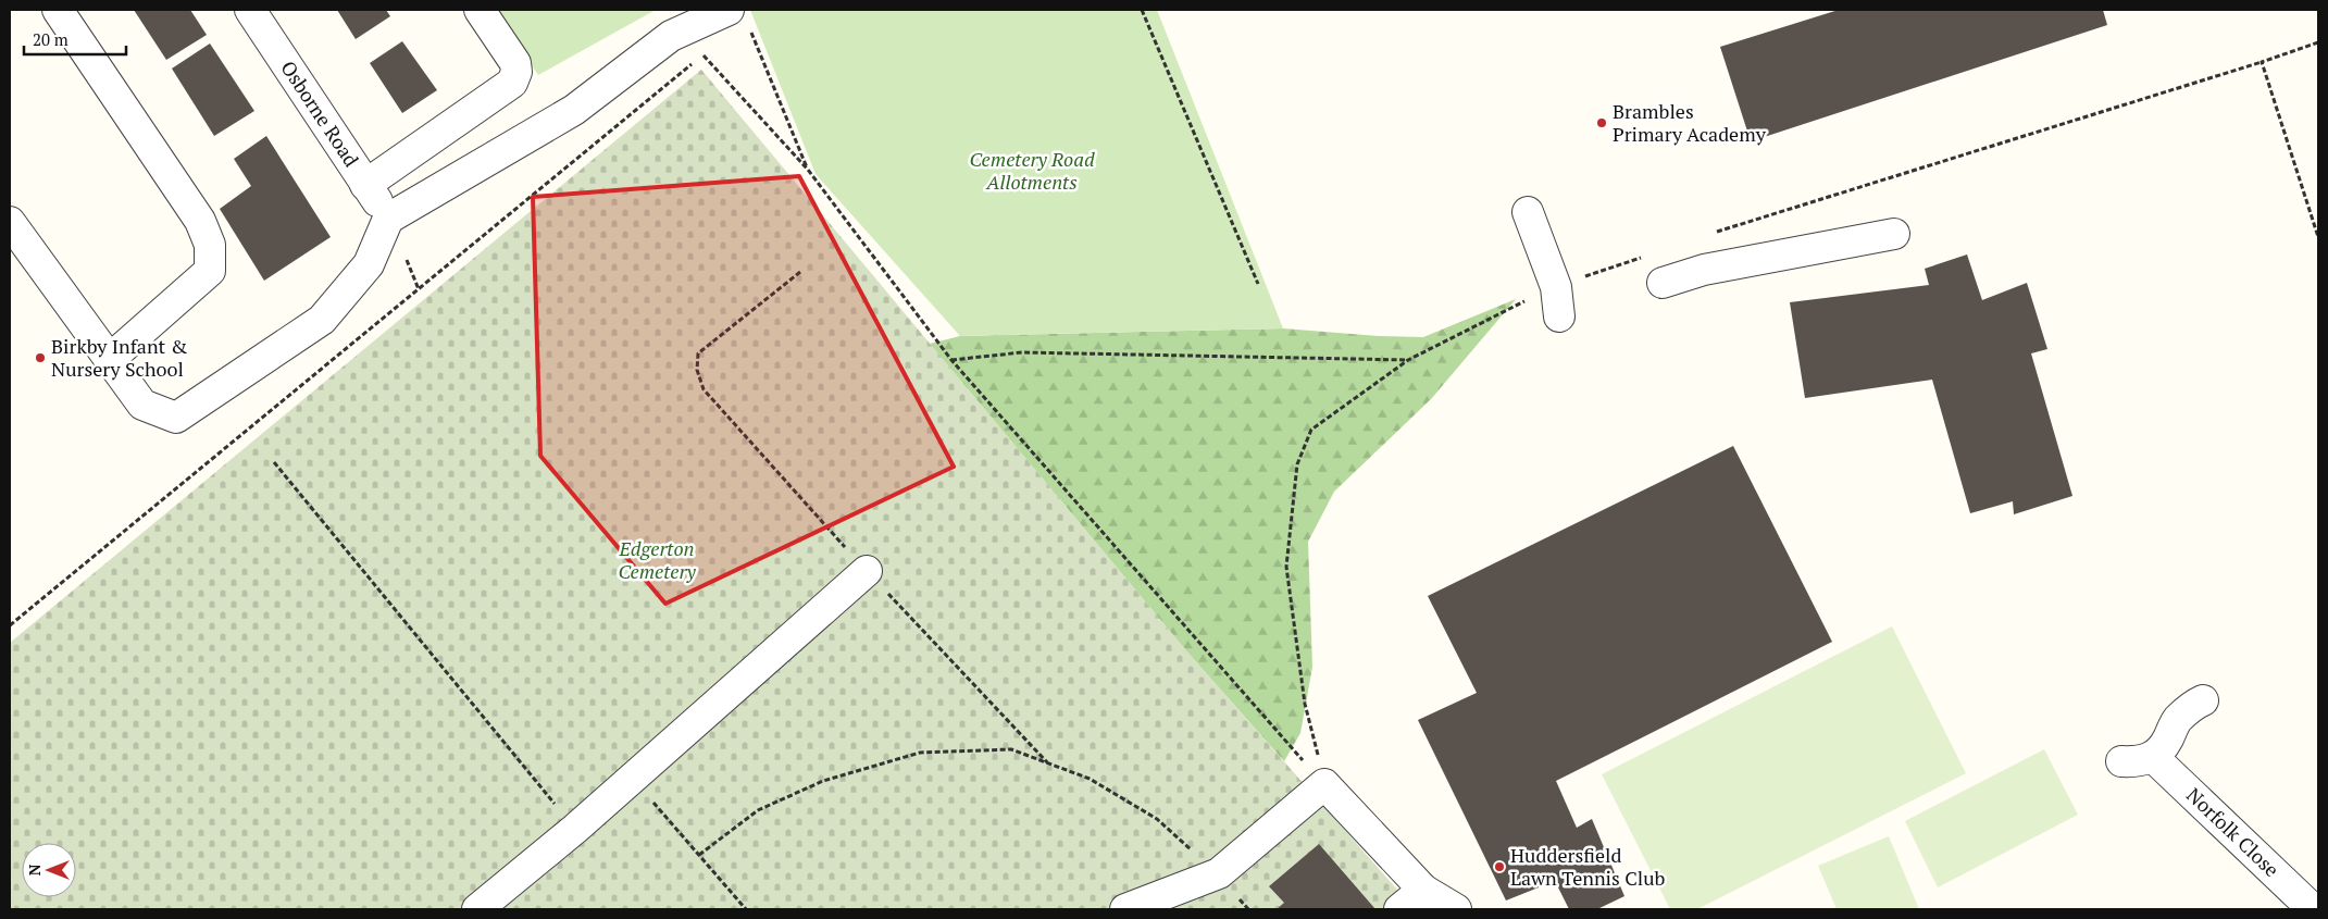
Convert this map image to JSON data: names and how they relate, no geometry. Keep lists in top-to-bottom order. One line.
{"streets":{"street":["Osborne Road","Norfolk Close"]},"parks":["Cemetery Road Allotments","Edgerton Cemetery"],"places":["Brambles Primary Academy","Birkby Infant & Nursery School","Huddersfield Lawn Tennis Club"],"scale_bar":"20 m","north":"left"}
